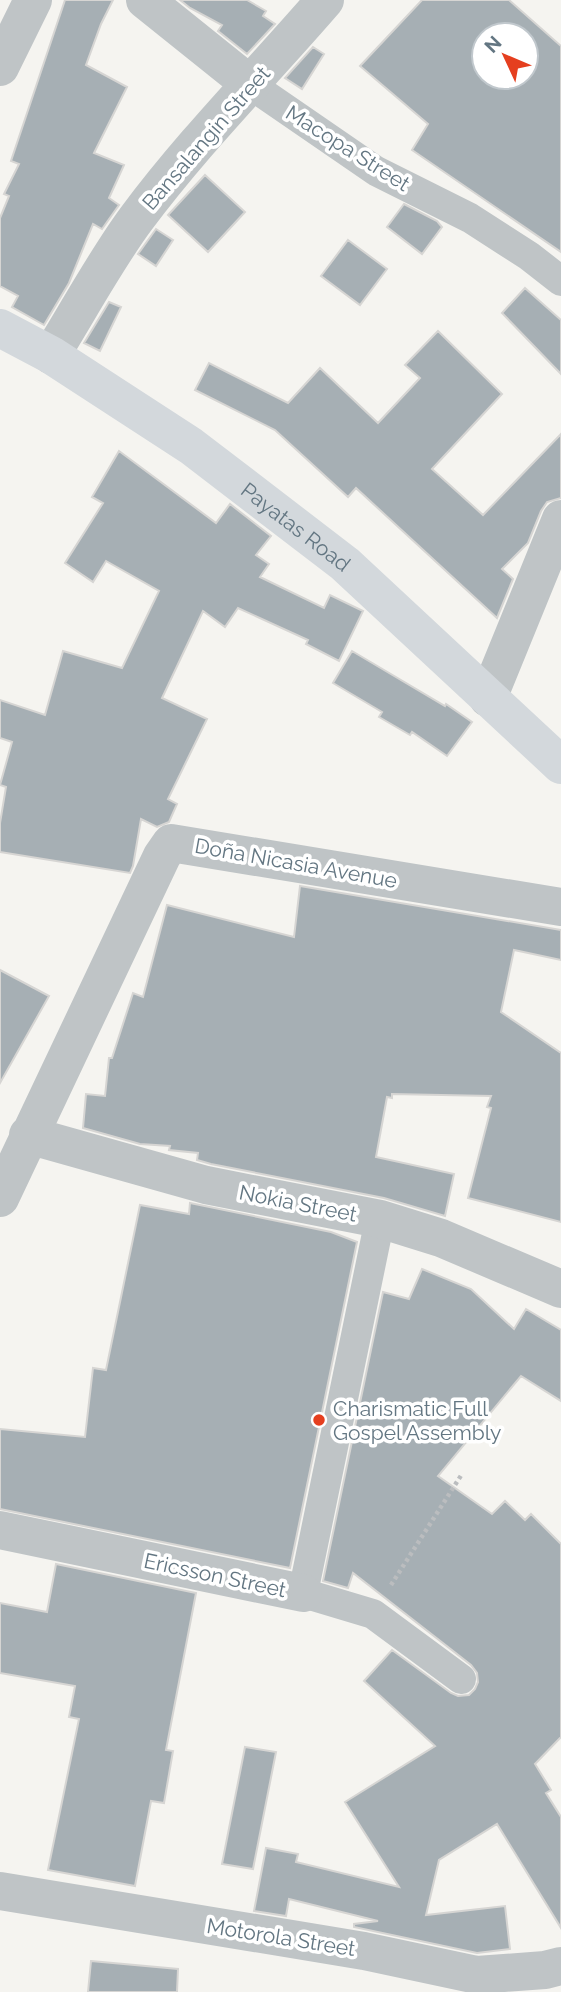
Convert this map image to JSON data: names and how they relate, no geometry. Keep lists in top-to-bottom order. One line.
{"streets":{"main road":["Payatas Road"],"street":["Bansalangin Street","Macopa Street","Doña Nicasia Avenue","Nokia Street","Ericsson Street","Motorola Street"]},"crossings":[["Bansalangin Street","Macopa Street"],["Bansalangin Street","Payatas Road"],["Doña Nicasia Avenue","Nokia Street"],["Nokia Street","Ericsson Street"]],"places":["Charismatic Full Gospel Assembly"],"north":"top left"}
